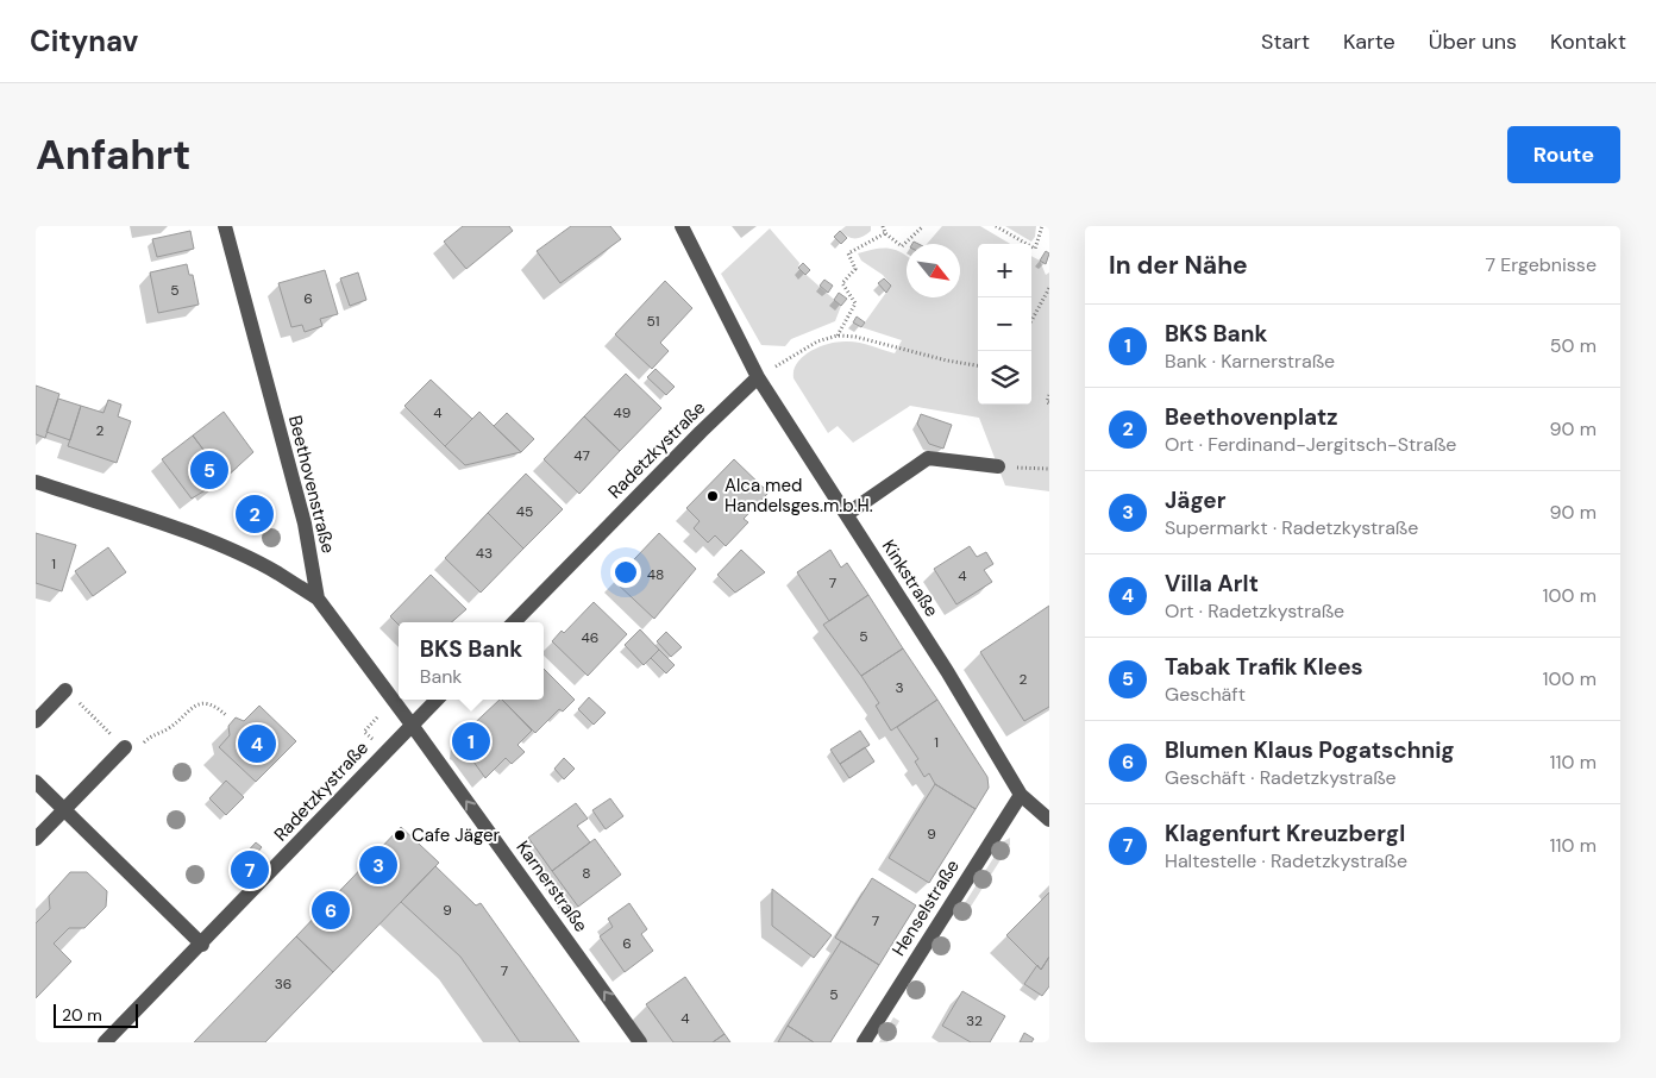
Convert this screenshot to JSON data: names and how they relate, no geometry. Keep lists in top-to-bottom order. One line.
{"streets":{"street":["Radetzkystraße","Beethovenstraße","Kinkstraße","Karnerstraße","Henselstraße"]},"crossings":[["Radetzkystraße","Beethovenstraße"],["Radetzkystraße","Kinkstraße"],["Radetzkystraße","Karnerstraße"],["Beethovenstraße","Karnerstraße"],["Kinkstraße","Henselstraße"]],"one_way":["Karnerstraße"],"places":["Alca med Handelsges.m.b.H.","Cafe Jäger"],"house_numbers":["5","6","51","4","49","2","47","45","43","1","48","4","7","5","46","2","3","1","9","8","9","7","6","7","36","5","4","32"],"scale_bar":"20 m","north":"bottom right","page":{"header":"Citynav","nav":["Start","Karte","Über uns","Kontakt"],"buttons":"Route","title":"Anfahrt","heading":["In der Nähe","7 Ergebnisse"],"map_buttons":["+","−"],"list":[{"mark":"1","name":"BKS Bank","note":"Bank · Karnerstraße","value":"50 m"},{"mark":"2","name":"Beethovenplatz","note":"Ort · Ferdinand-Jergitsch-Straße","value":"90 m"},{"mark":"3","name":"Jäger","note":"Supermarkt · Radetzkystraße","value":"90 m"},{"mark":"4","name":"Villa Arlt","note":"Ort · Radetzkystraße","value":"100 m"},{"mark":"5","name":"Tabak Trafik Klees","note":"Geschäft","value":"100 m"},{"mark":"6","name":"Blumen Klaus Pogatschnig","note":"Geschäft · Radetzkystraße","value":"110 m"},{"mark":"7","name":"Klagenfurt Kreuzbergl","note":"Haltestelle · Radetzkystraße","value":"110 m"}],"pins":["5","2","1","4","3","7","6"],"popup":["BKS Bank","Bank"],"scale":"20 m"}}
